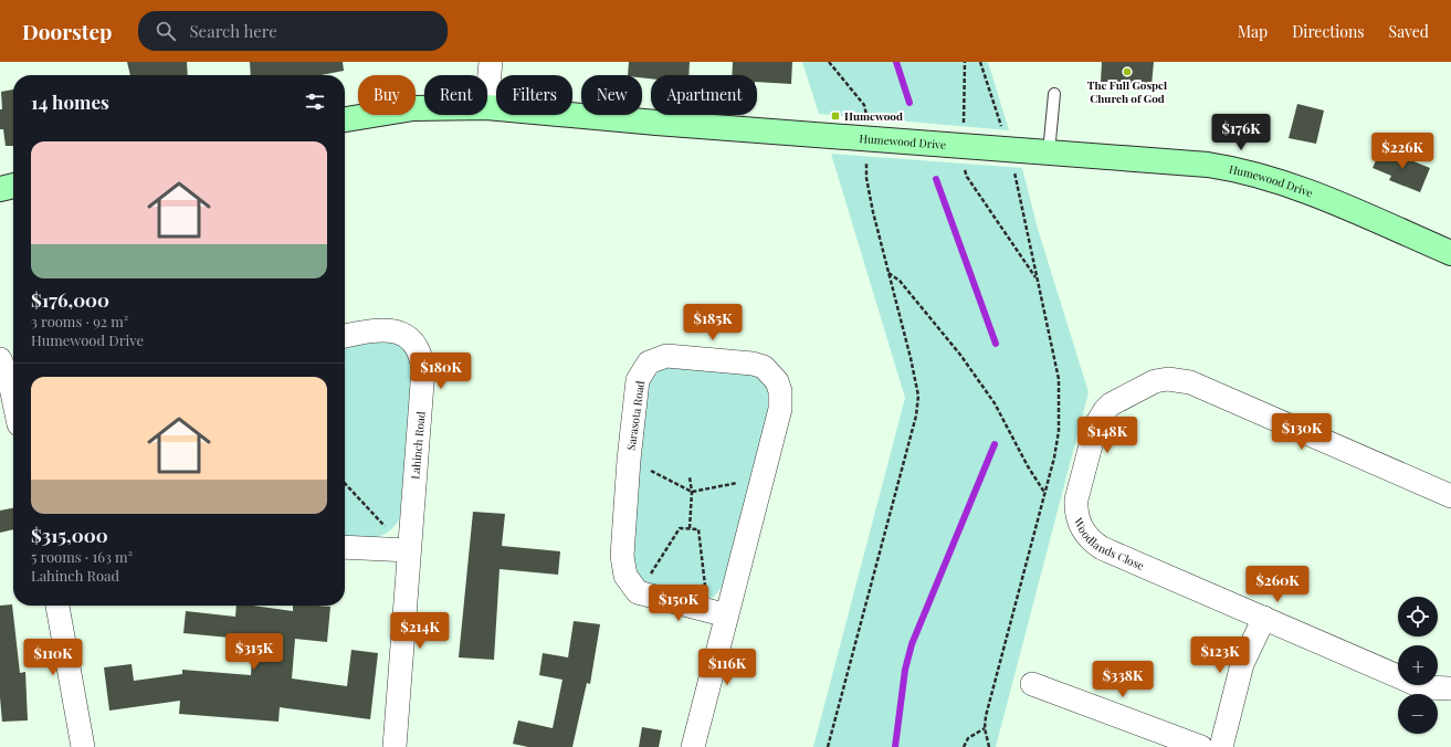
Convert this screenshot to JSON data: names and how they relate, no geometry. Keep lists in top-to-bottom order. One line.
{"streets":{"street":["Humewood Drive","Sarasota Road","Lahinch Road","Woodlands Close"]},"places":{"other":["The Full Gospel Church of God"],"transit":["Humewood"]},"page":{"header":"Doorstep","search":"Search here","nav":["Map","Directions","Saved"],"chip":["Buy","Rent","Filters","New","Apartment"],"heading":"14 homes","price":["$176K","$226K","$185K","$180K","$130K","$148K","$260K","$150K","$214K","$315K","$123K","$110K","$116K","$338K"],"list":[{"name":"$176,000","note":"3 rooms · 92 m² · Humewood Drive"},{"name":"$315,000","note":"5 rooms · 163 m² · Lahinch Road"}],"map_buttons":["+","−"]}}
